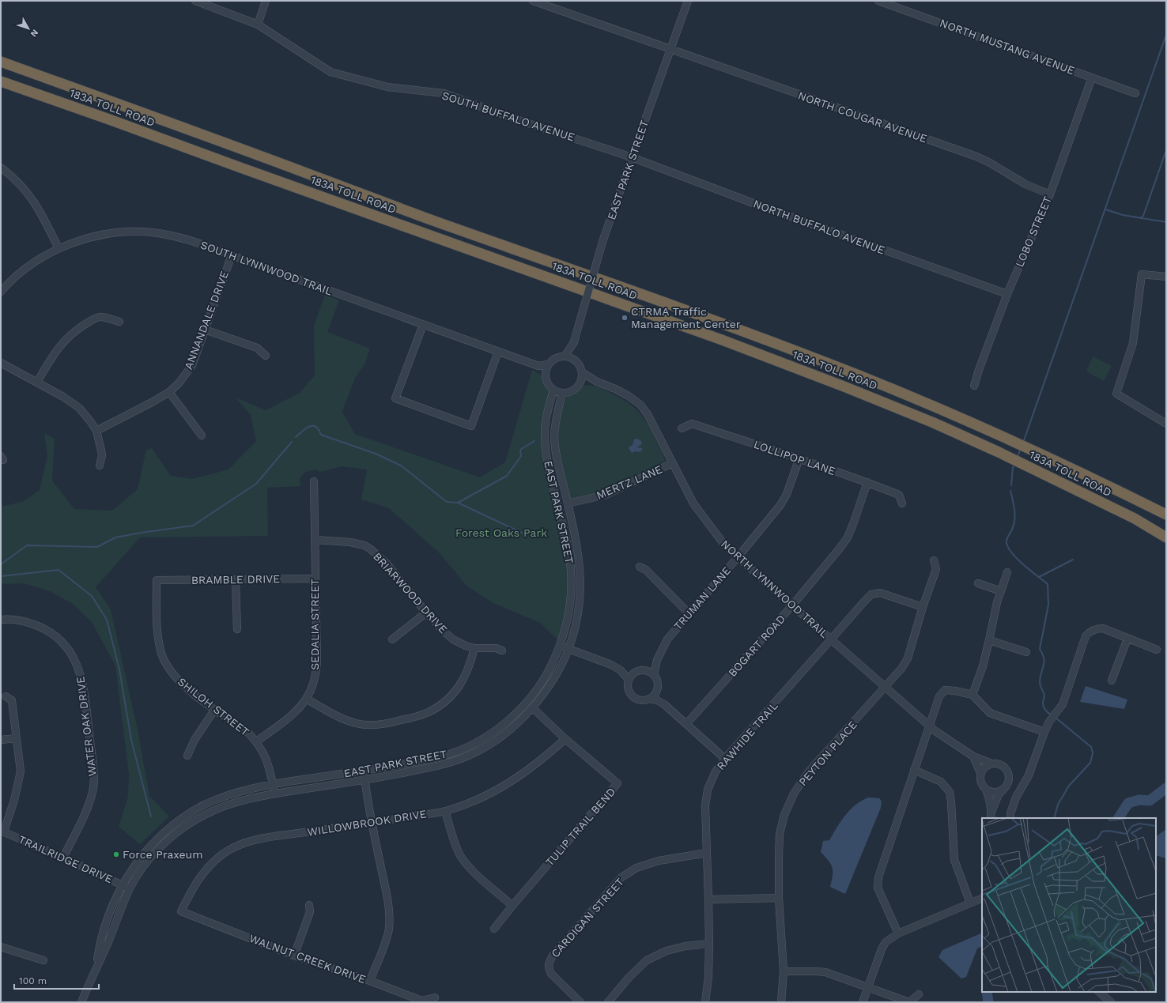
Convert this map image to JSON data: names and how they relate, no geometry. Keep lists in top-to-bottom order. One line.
{"streets":{"highway":["183A TOLL ROAD"],"street":["NORTH MUSTANG AVENUE","SOUTH BUFFALO AVENUE","NORTH COUGAR AVENUE","EAST PARK STREET","NORTH BUFFALO AVENUE","LOBO STREET","SOUTH LYNNWOOD TRAIL","ANNANDALE DRIVE","LOLLIPOP LANE","MERTZ LANE","BRAMBLE DRIVE","NORTH LYNNWOOD TRAIL","BRIARWOOD DRIVE","TRUMAN LANE","SEDALIA STREET","BOGART ROAD","SHILOH STREET","WATER OAK DRIVE","RAWHIDE TRAIL","PEYTON PLACE","WILLOWBROOK DRIVE","TULIP TRAIL BEND","TRAILRIDGE DRIVE","CARDIGAN STREET","WALNUT CREEK DRIVE"]},"crossings":[["NORTH MUSTANG AVENUE","LOBO STREET"],["SOUTH BUFFALO AVENUE","EAST PARK STREET"],["SOUTH BUFFALO AVENUE","NORTH BUFFALO AVENUE"],["NORTH COUGAR AVENUE","EAST PARK STREET"],["NORTH COUGAR AVENUE","LOBO STREET"],["EAST PARK STREET","NORTH BUFFALO AVENUE"],["EAST PARK STREET","SOUTH LYNNWOOD TRAIL"],["EAST PARK STREET","MERTZ LANE"],["EAST PARK STREET","NORTH LYNNWOOD TRAIL"],["EAST PARK STREET","SHILOH STREET"],["EAST PARK STREET","TULIP TRAIL BEND"],["EAST PARK STREET","TRAILRIDGE DRIVE"],["NORTH BUFFALO AVENUE","LOBO STREET"],["SOUTH LYNNWOOD TRAIL","ANNANDALE DRIVE"],["SOUTH LYNNWOOD TRAIL","NORTH LYNNWOOD TRAIL"],["LOLLIPOP LANE","TRUMAN LANE"],["LOLLIPOP LANE","BOGART ROAD"],["MERTZ LANE","NORTH LYNNWOOD TRAIL"],["BRAMBLE DRIVE","SEDALIA STREET"],["BRAMBLE DRIVE","SHILOH STREET"],["NORTH LYNNWOOD TRAIL","TRUMAN LANE"],["NORTH LYNNWOOD TRAIL","BOGART ROAD"],["NORTH LYNNWOOD TRAIL","RAWHIDE TRAIL"],["NORTH LYNNWOOD TRAIL","PEYTON PLACE"],["BRIARWOOD DRIVE","SEDALIA STREET"],["SEDALIA STREET","SHILOH STREET"],["WATER OAK DRIVE","TRAILRIDGE DRIVE"],["RAWHIDE TRAIL","PEYTON PLACE"],["RAWHIDE TRAIL","CARDIGAN STREET"],["WILLOWBROOK DRIVE","TULIP TRAIL BEND"],["WILLOWBROOK DRIVE","WALNUT CREEK DRIVE"]],"parks":["Forest Oaks Park"],"places":["CTRMA Traffic Management Center","Force Praxeum"],"scale_bar":"100 m","north":"bottom right"}
